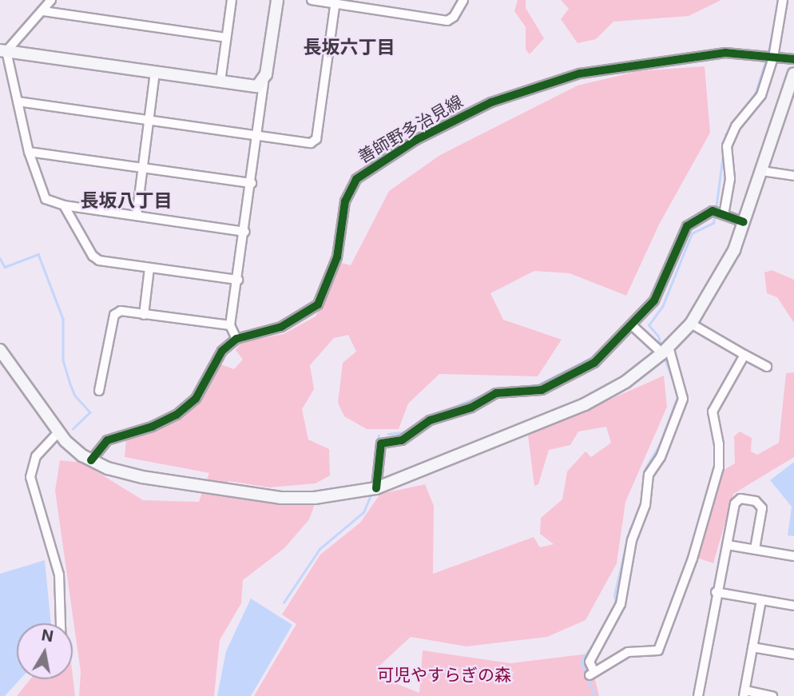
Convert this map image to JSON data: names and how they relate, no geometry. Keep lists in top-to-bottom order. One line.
{"streets":{"street":["善師野多治見線"]},"districts":["長坂六丁目","長坂八丁目"],"parks":["可児やすらぎの森"],"north":"top"}
